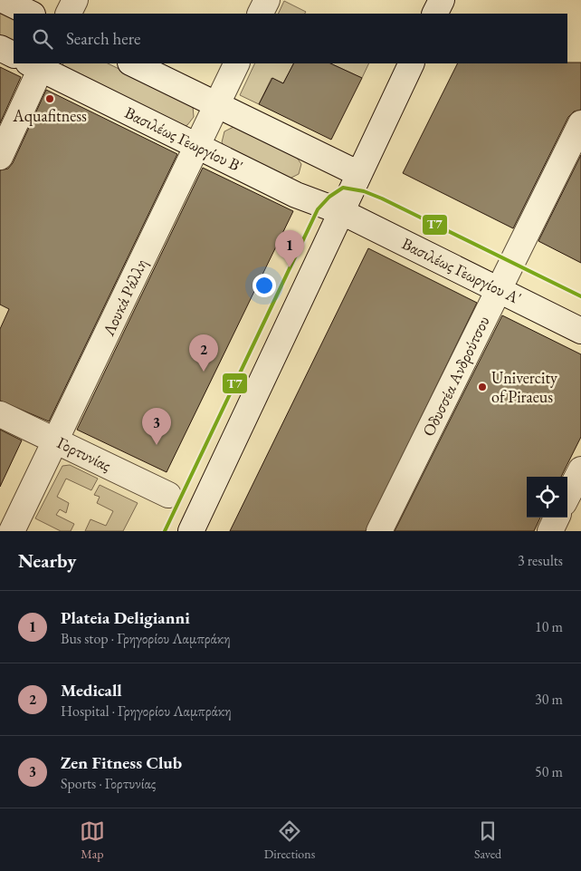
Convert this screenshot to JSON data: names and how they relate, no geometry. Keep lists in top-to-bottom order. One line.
{"streets":{"street":["Βασιλέως Γεωργίου Β'","Βασιλέως Γεωργίου Α'","Λουκά Ράλλη","Οδυσσέα Ανδρούτσου","Γορτυνίας"]},"crossings":[["Βασιλέως Γεωργίου Β'","Βασιλέως Γεωργίου Α'"],["Βασιλέως Γεωργίου Β'","Λουκά Ράλλη"],["Βασιλέως Γεωργίου Α'","Οδυσσέα Ανδρούτσου"],["Λουκά Ράλλη","Γορτυνίας"]],"places":["Aquafitness","Univercity of Piraeus"],"lines":["transit line Τ7"],"page":{"search":"Search here","pins":["1","2","3"],"heading":["Nearby","3 results"],"list":[{"mark":"1","name":"Plateia Deligianni","note":"Bus stop · Γρηγορίου Λαμπράκη","value":"10 m"},{"mark":"2","name":"Medicall","note":"Hospital · Γρηγορίου Λαμπράκη","value":"30 m"},{"mark":"3","name":"Zen Fitness Club","note":"Sports · Γορτυνίας","value":"50 m"}],"nav":["Map","Directions","Saved"]}}
